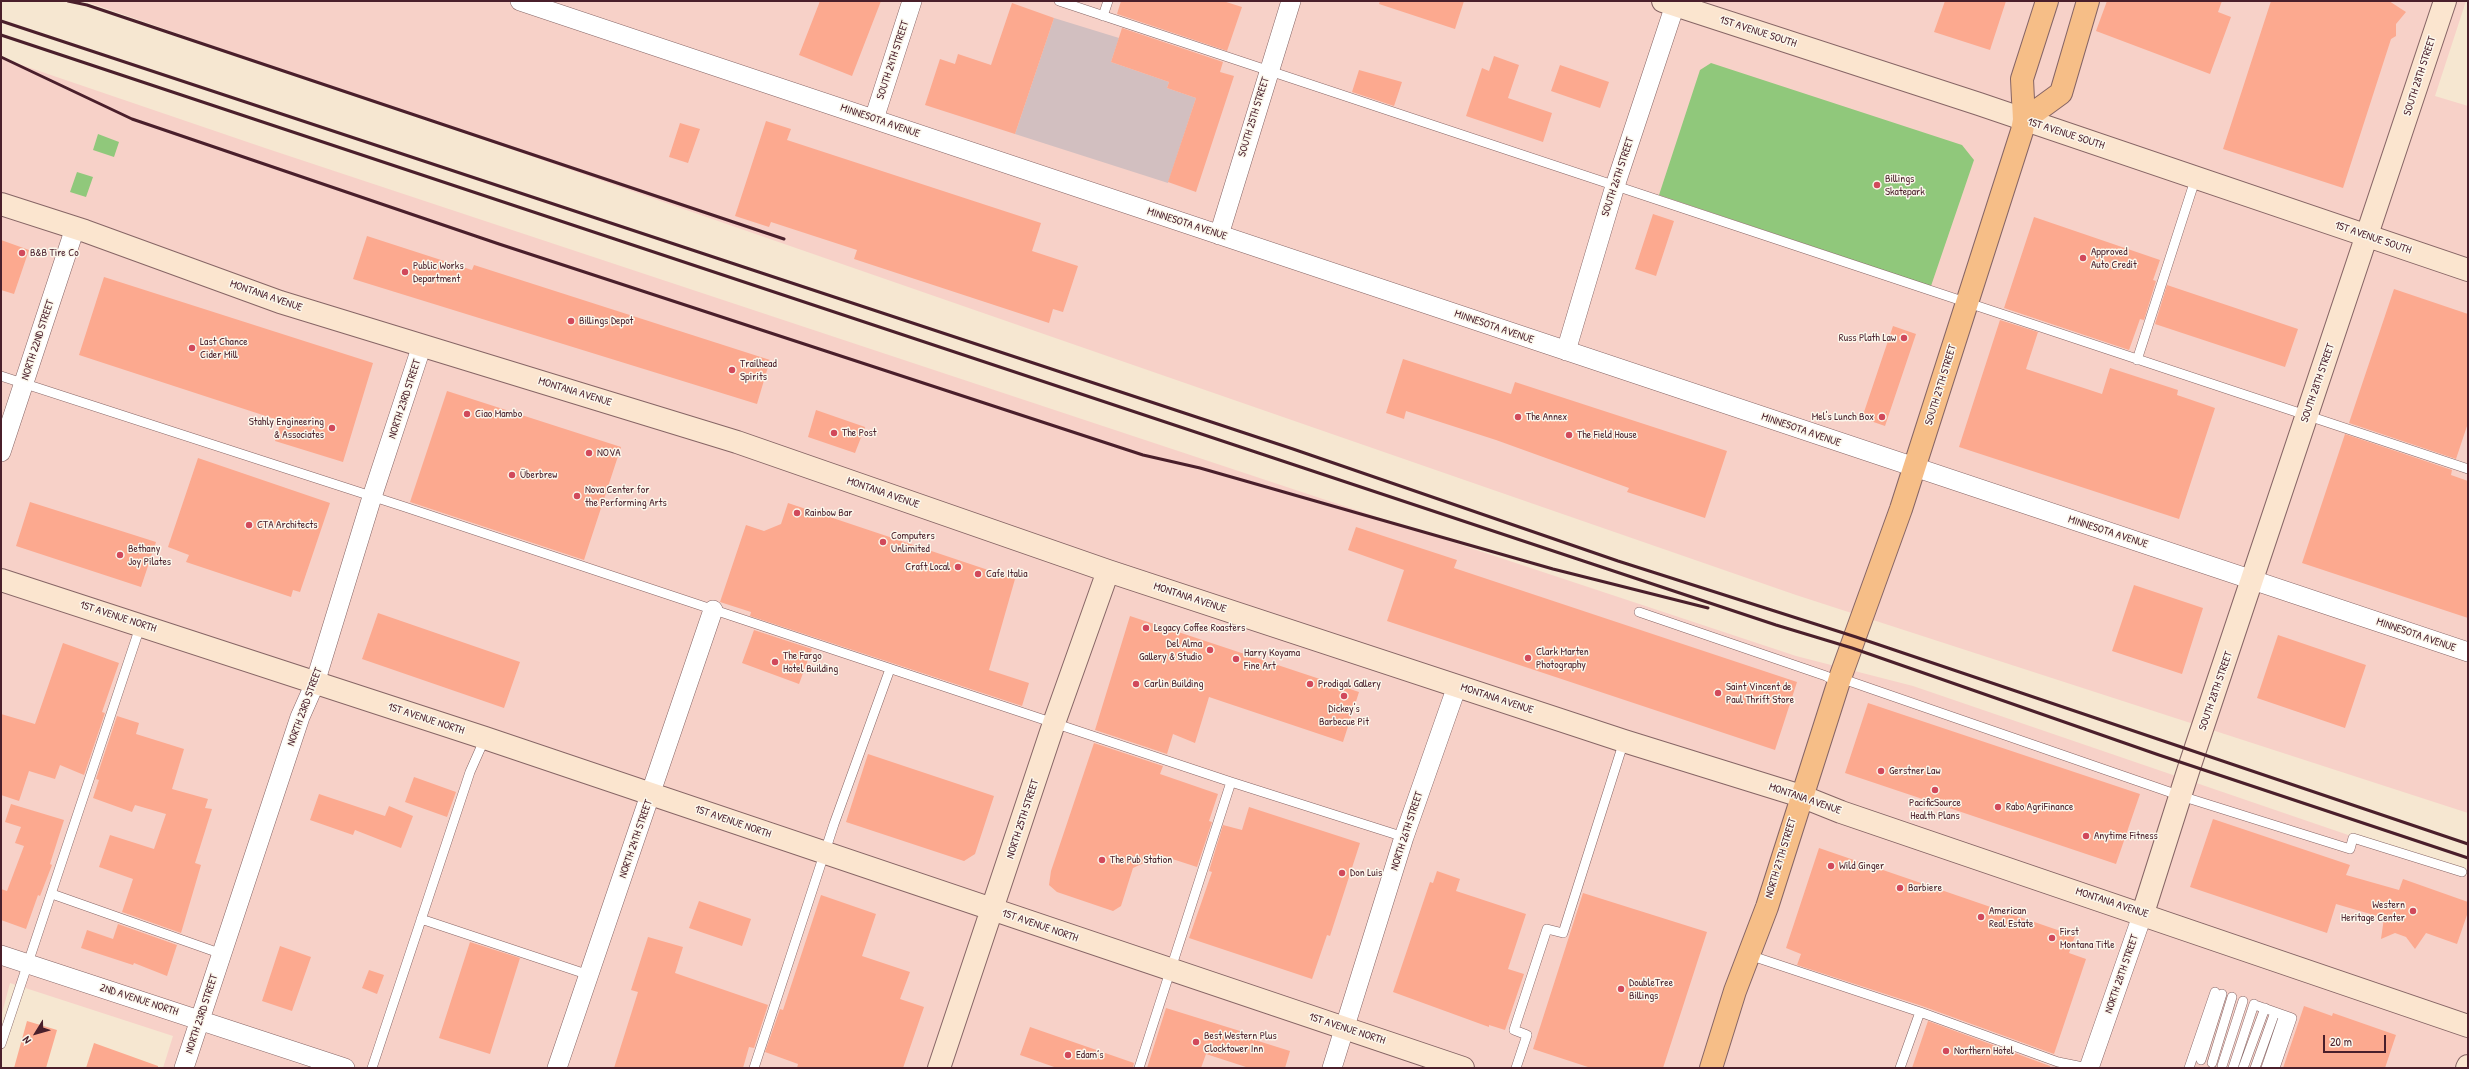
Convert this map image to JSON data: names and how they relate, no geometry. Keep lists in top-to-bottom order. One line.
{"streets":{"main road":["1ST AVENUE SOUTH","SOUTH 28TH STREET","MONTANA AVENUE","SOUTH 27TH STREET","1ST AVENUE NORTH","NORTH 25TH STREET","NORTH 27TH STREET","NORTH 28TH STREET"],"street":["SOUTH 24TH STREET","SOUTH 25TH STREET","MINNESOTA AVENUE","SOUTH 26TH STREET","NORTH 22ND STREET","NORTH 23RD STREET","NORTH 26TH STREET","NORTH 24TH STREET","2ND AVENUE NORTH"]},"crossings":[["1ST AVENUE SOUTH","SOUTH 28TH STREET"],["1ST AVENUE SOUTH","SOUTH 26TH STREET"],["1ST AVENUE SOUTH","SOUTH 27TH STREET"],["SOUTH 24TH STREET","MINNESOTA AVENUE"],["SOUTH 28TH STREET","MINNESOTA AVENUE"],["SOUTH 28TH STREET","NORTH 28TH STREET"],["SOUTH 25TH STREET","MINNESOTA AVENUE"],["MINNESOTA AVENUE","SOUTH 26TH STREET"],["MINNESOTA AVENUE","SOUTH 27TH STREET"],["MONTANA AVENUE","NORTH 22ND STREET"],["MONTANA AVENUE","NORTH 23RD STREET"],["MONTANA AVENUE","NORTH 25TH STREET"],["MONTANA AVENUE","NORTH 26TH STREET"],["MONTANA AVENUE","NORTH 27TH STREET"],["MONTANA AVENUE","NORTH 28TH STREET"],["SOUTH 27TH STREET","NORTH 27TH STREET"],["NORTH 23RD STREET","1ST AVENUE NORTH"],["NORTH 23RD STREET","2ND AVENUE NORTH"],["1ST AVENUE NORTH","NORTH 25TH STREET"],["1ST AVENUE NORTH","NORTH 26TH STREET"],["1ST AVENUE NORTH","NORTH 24TH STREET"]],"places":["Billings Skatepark","B&B Tire Co","Approved Auto Credit","Public Works Department","Billings Depot","Russ Plath Law","Last Chance Cider Mill","Trailhead Spirits","Ciao Mambo","The Annex","Mel's Lunch Box","Stahly Engineering & Associates","The Post","The Field House","NOVA","Überbrew","Nova Center for the Performing Arts","Rainbow Bar","CTA Architects","Computers Unlimited","Bethany Joy Pilates","Craft Local","Cafe Italia","Legacy Coffee Roasters","Del Alma Gallery & Studio","Clark Marten Photography","Harry Koyama Fine Art","The Fargo Hotel Building","Carlin Building","Prodigal Gallery","Saint Vincent de Paul Thrift Store","Dickey's Barbecue Pit","Gerstner Law","PacificSource Health Plans","Rabo AgriFinance","Anytime Fitness","The Pub Station","Wild Ginger","Don Luis","Barbiere","Western Heritage Center","American Real Estate","First Montana Title","DoubleTree Billings","Best Western Plus Clocktower Inn","Northern Hotel","Edam’s"],"scale_bar":"20 m","north":"bottom left"}
